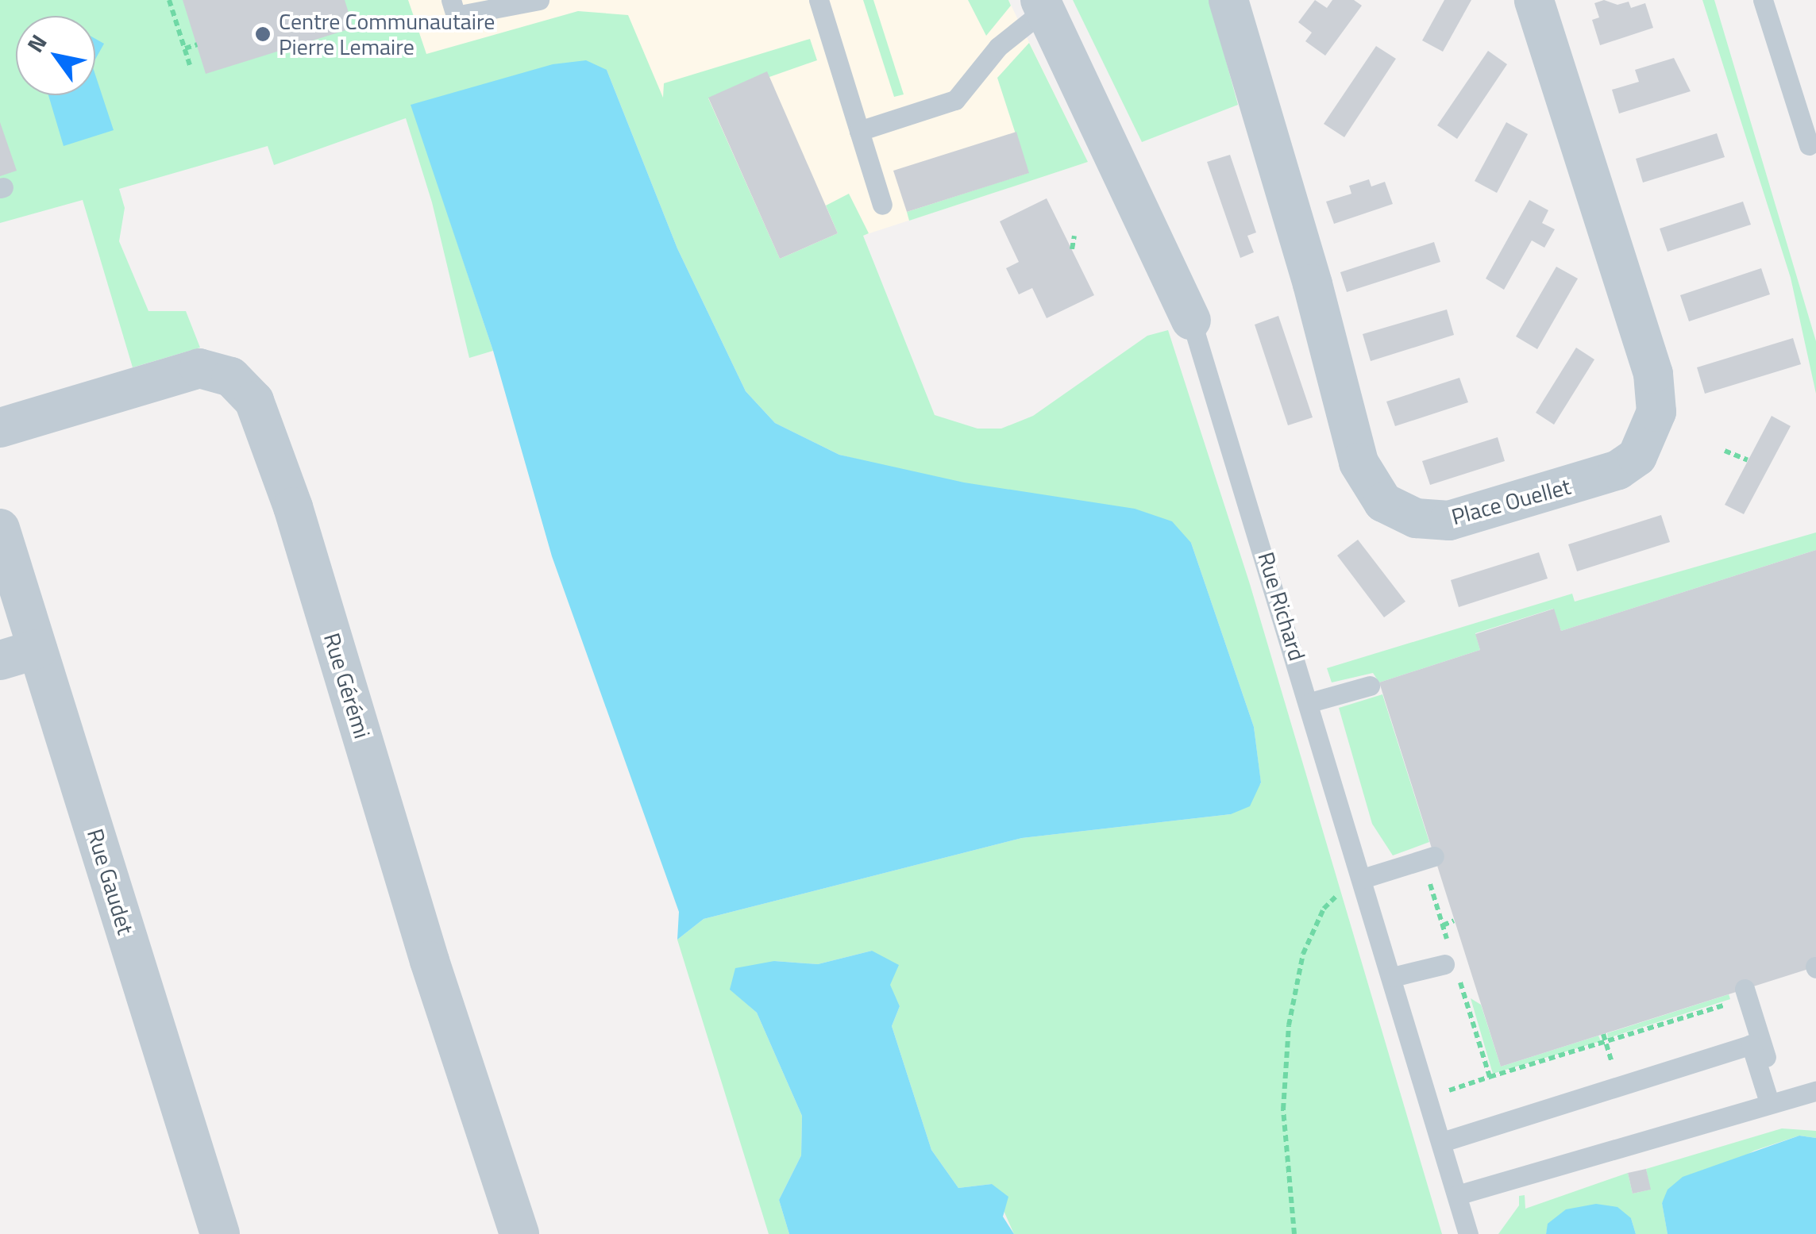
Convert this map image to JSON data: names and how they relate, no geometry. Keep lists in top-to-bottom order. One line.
{"streets":{"street":["Place Ouellet","Rue Richard","Rue Gérémi","Rue Gaudet"]},"places":["Centre Communautaire Pierre Lemaire"],"north":"top left"}
